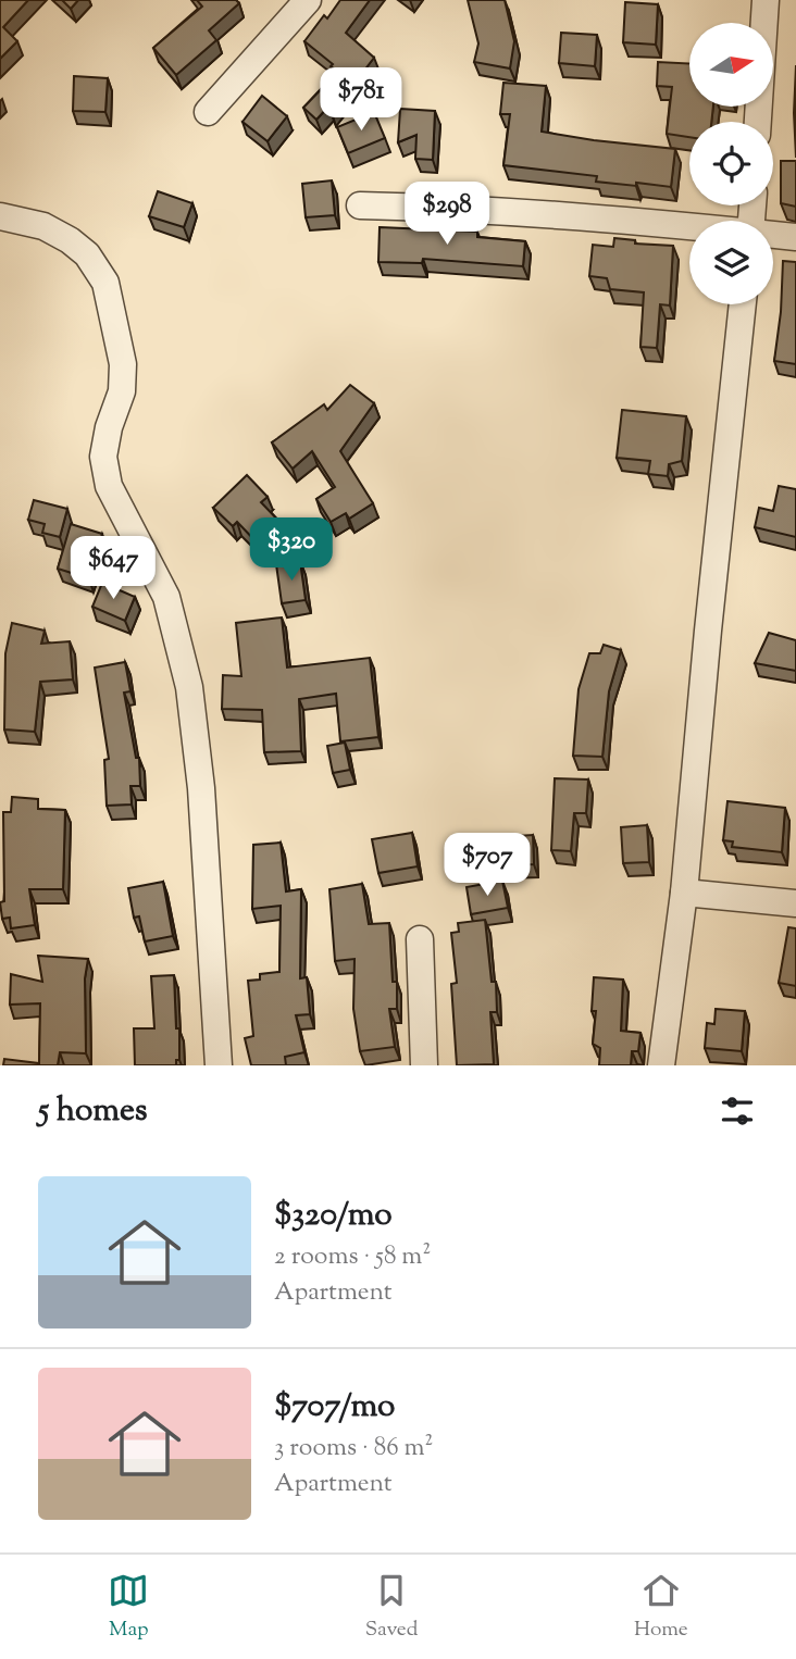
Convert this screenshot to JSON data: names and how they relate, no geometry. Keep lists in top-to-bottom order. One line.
{"north":"right","page":{"price":["$781","$298","$320","$647","$707"],"heading":"5 homes","list":[{"name":"$320/mo","note":"2 rooms · 58 m² · Apartment"},{"name":"$707/mo","note":"3 rooms · 86 m² · Apartment"}],"tabs":["Map","Saved","Home"]}}
